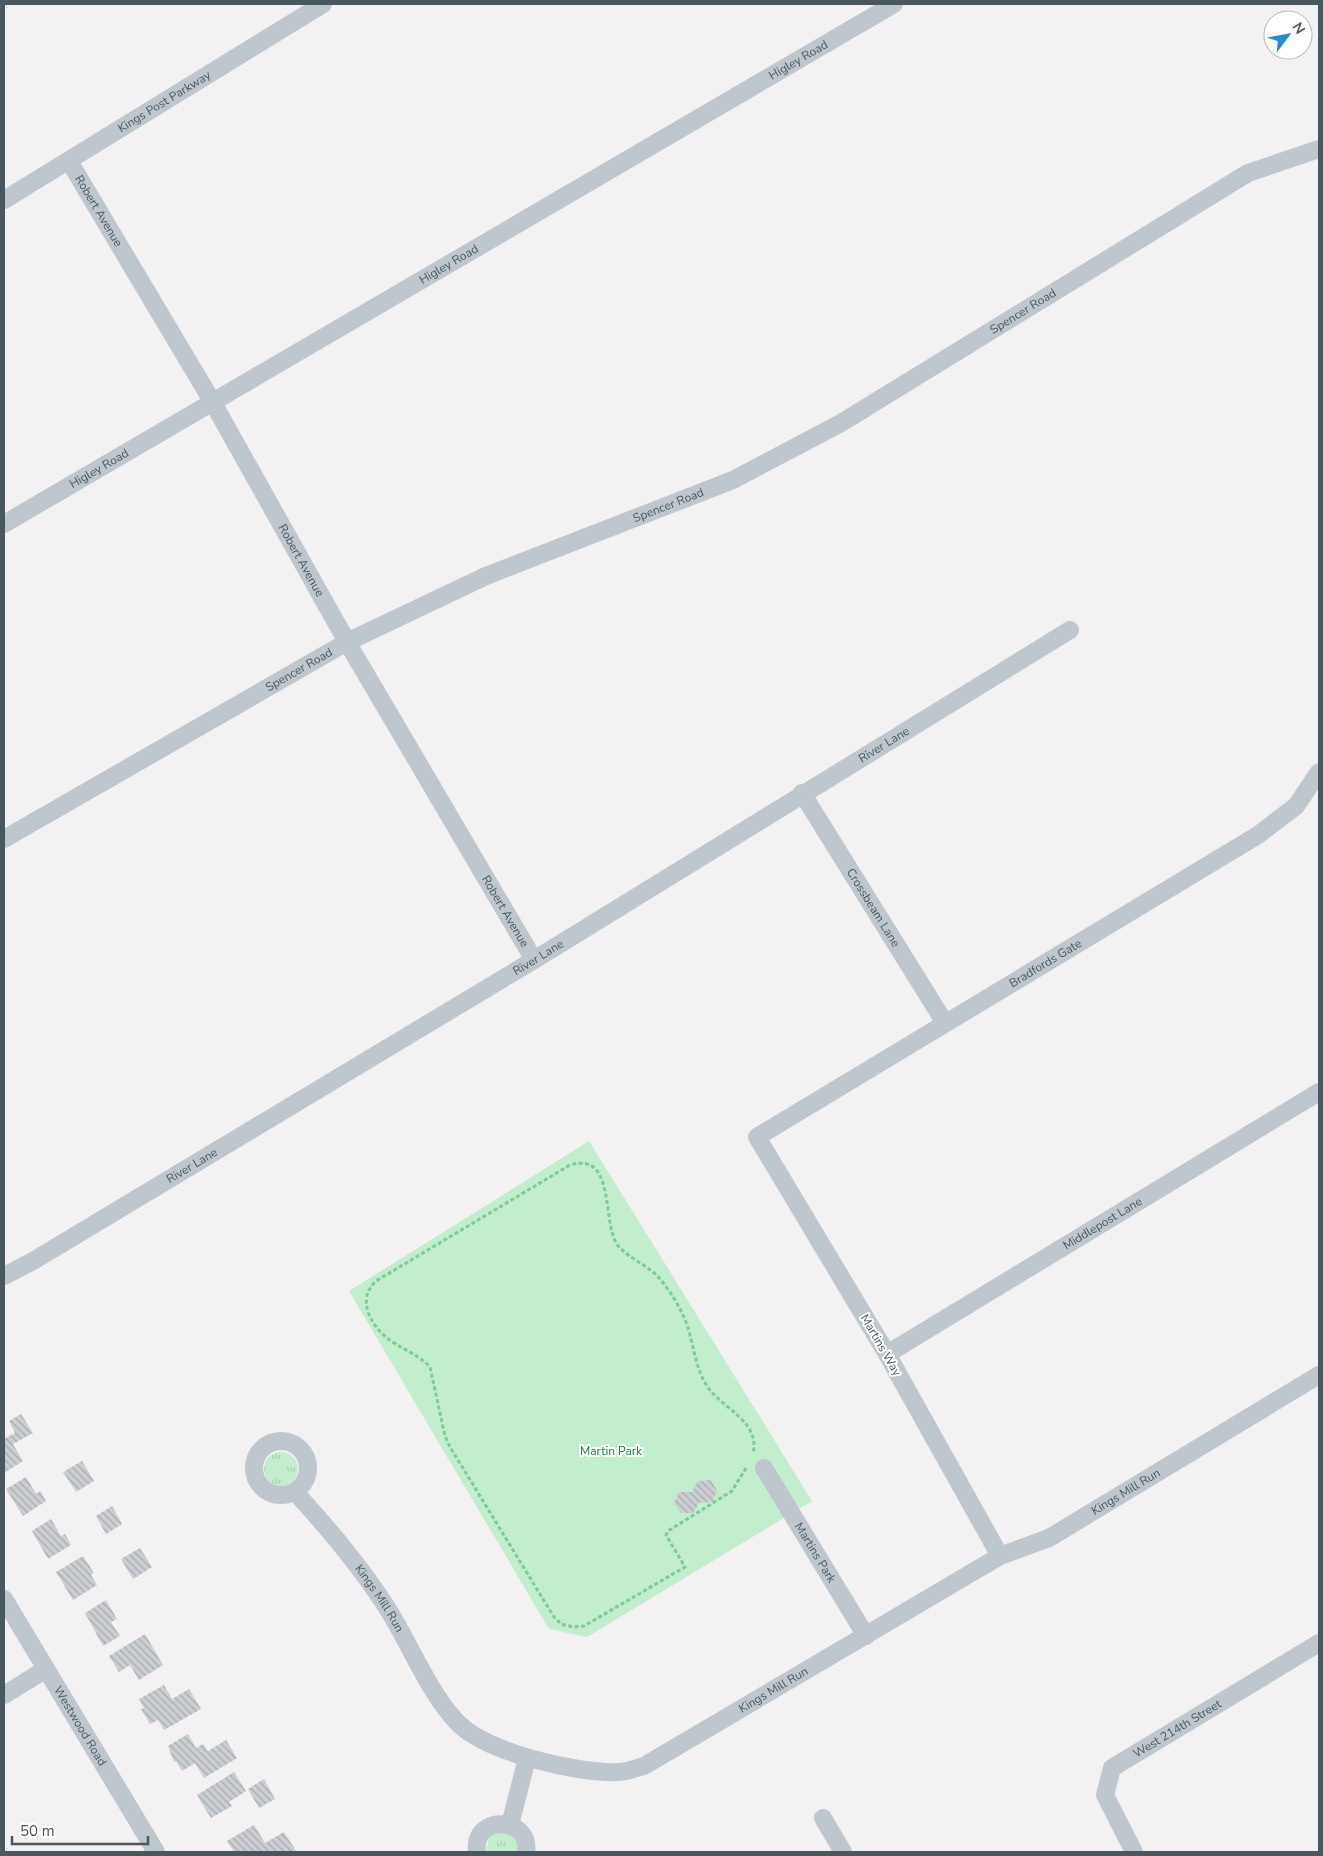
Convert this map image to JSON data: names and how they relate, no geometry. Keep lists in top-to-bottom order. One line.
{"streets":{"street":["Higley Road","Kings Post Parkway","Robert Avenue","Spencer Road","River Lane","Crossbeam Lane","Bradfords Gate","Middlepost Lane","Martins Way","Kings Mill Run","Martins Park","Westwood Road","West 214th Street"]},"crossings":[["Higley Road","Robert Avenue"],["Kings Post Parkway","Robert Avenue"],["Robert Avenue","Spencer Road"],["Robert Avenue","River Lane"],["River Lane","Crossbeam Lane"],["Crossbeam Lane","Bradfords Gate"],["Bradfords Gate","Martins Way"],["Middlepost Lane","Martins Way"],["Martins Way","Kings Mill Run"],["Kings Mill Run","Martins Park"]],"parks":["Martin Park"],"scale_bar":"50 m","north":"top right"}
